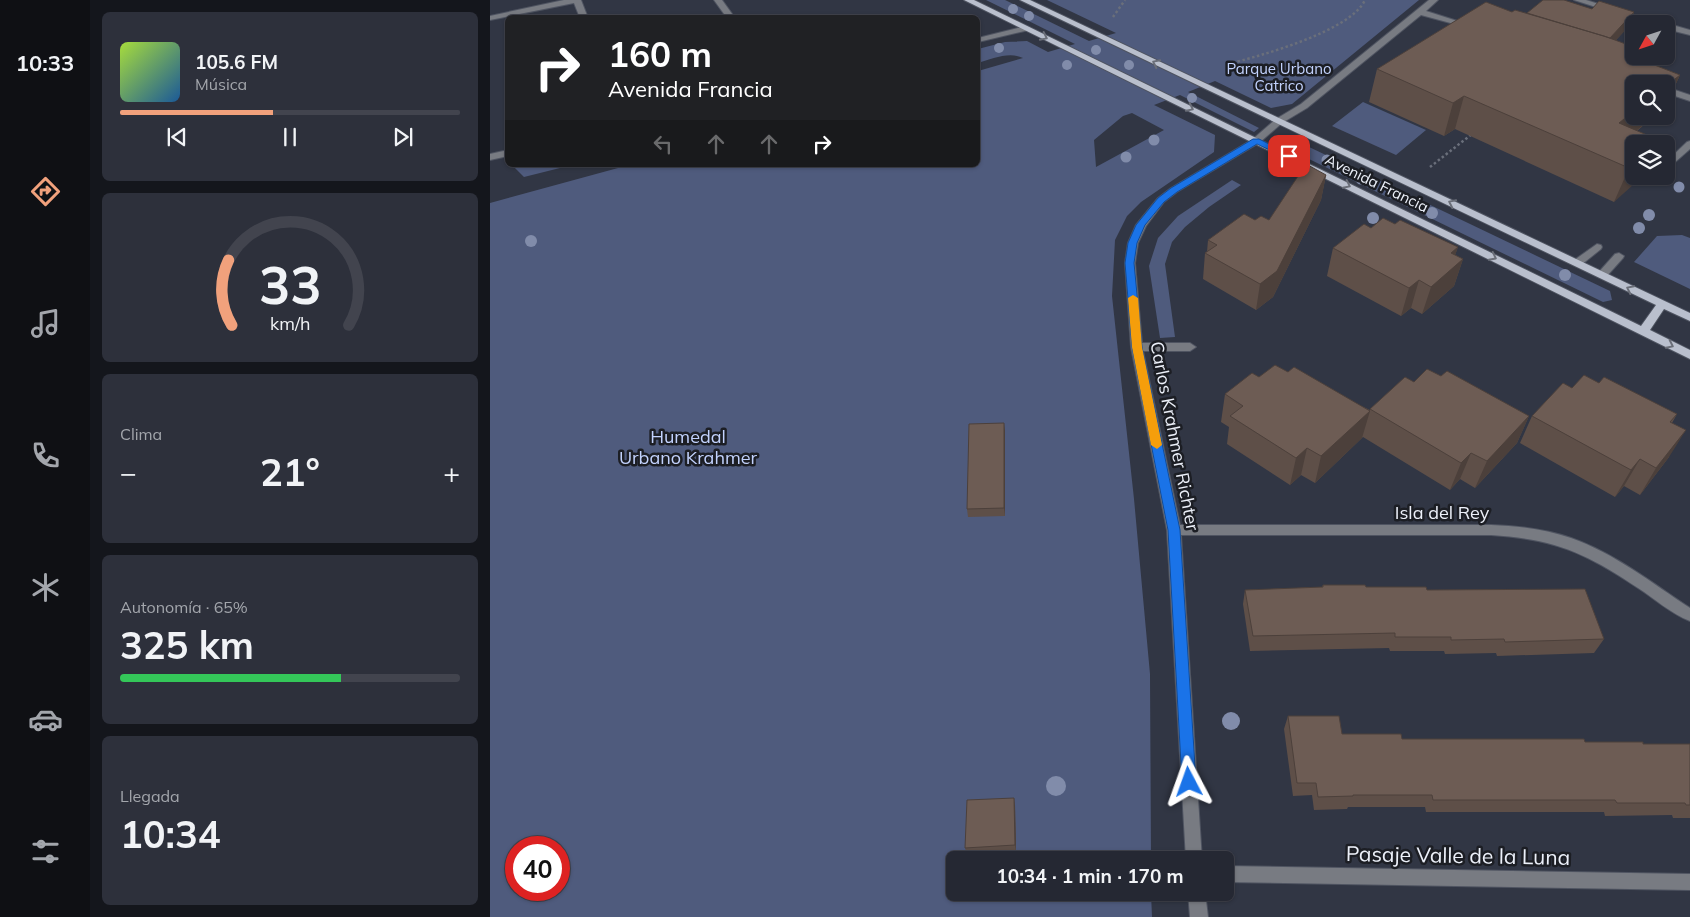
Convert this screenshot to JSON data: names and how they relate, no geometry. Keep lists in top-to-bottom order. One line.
{"streets":{"main road":["Avenida Francia"],"street":["Carlos Krahmer Richter","Isla del Rey","Pasaje Valle de la Luna"]},"crossings":[["Avenida Francia","Carlos Krahmer Richter"],["Carlos Krahmer Richter","Isla del Rey"]],"parks":["Parque Urbano Catrico","Humedal Urbano Krahmer"],"north":"bottom left","page":{"tabs":"10:33","turn":["160 m","Avenida Francia"],"song":["105.6 FM","Música"],"tile":["Clima",["Autonomía · 65%","325 km"],["Llegada","10:34"]],"heat":["−","21°","+"],"limit":"40","trip":"10:34 · 1 min · 170 m","gauge":["33","km/h"]}}
